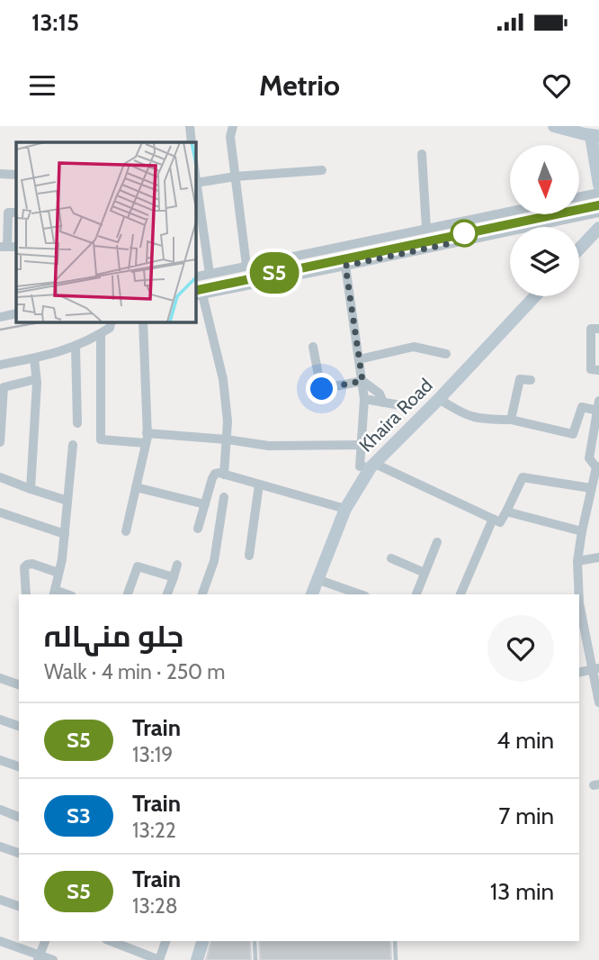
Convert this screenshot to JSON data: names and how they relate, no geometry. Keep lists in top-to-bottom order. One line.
{"streets":{"street":["Khaira Road"]},"north":"bottom","page":{"status":"13:15","header":"Metrio","on_map":"S5","heading":["جلو منہالہ","Walk · 4 min · 250 m"],"list":[{"mark":"S5","name":"Train","note":"13:19","value":"4 min"},{"mark":"S3","name":"Train","note":"13:22","value":"7 min"},{"mark":"S5","name":"Train","note":"13:28","value":"13 min"}]}}
